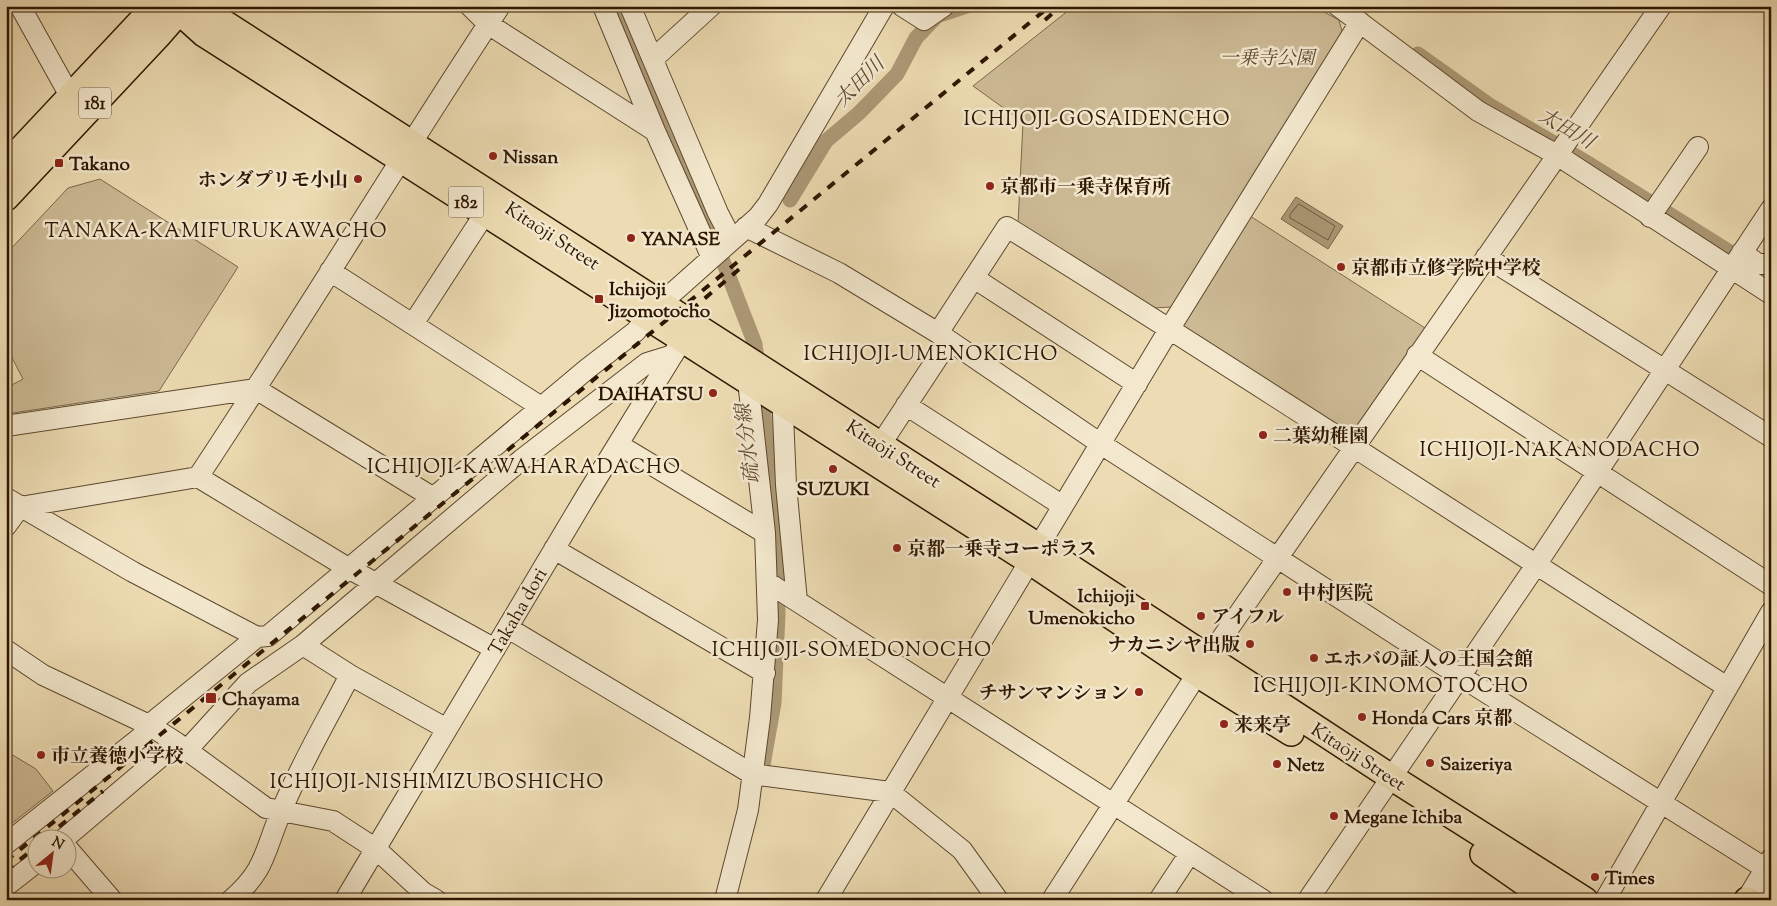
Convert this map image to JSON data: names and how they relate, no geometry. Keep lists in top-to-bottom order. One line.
{"streets":{"main road":["181","182","Kitaōji Street"],"street":["Takaha dori"]},"crossings":[["181","Kitaōji Street"],["Kitaōji Street","Takaha dori"]],"districts":["ICHIJOJI-GOSAIDENCHO","TANAKA-KAMIFURUKAWACHO","ICHIJOJI-UMENOKICHO","ICHIJOJI-NAKANODACHO","ICHIJOJI-KAWAHARADACHO","ICHIJOJI-SOMEDONOCHO","ICHIJOJI-KINOMOTOCHO","ICHIJOJI-NISHIMIZUBOSHICHO"],"water":["太田川","疏水分線"],"parks":["一乗寺公園"],"places":{"other":["Nissan","ホンダプリモ小山","京都市一乗寺保育所","YANASE","京都市立修学院中学校","DAIHATSU","二葉幼稚園","SUZUKI","京都一乗寺コーポラス","中村医院","アイフル","ナカニシヤ出版","エホバの証人の王国会館","チサンマンション","Honda Cars 京都","来来亭","市立養徳小学校","Saizeriya","Netz","Megane Ichiba","Times"],"transit":["Takano","Ichijoji Jizomotocho","Ichijoji Umenokicho","Chayama"]},"north":"top right"}
